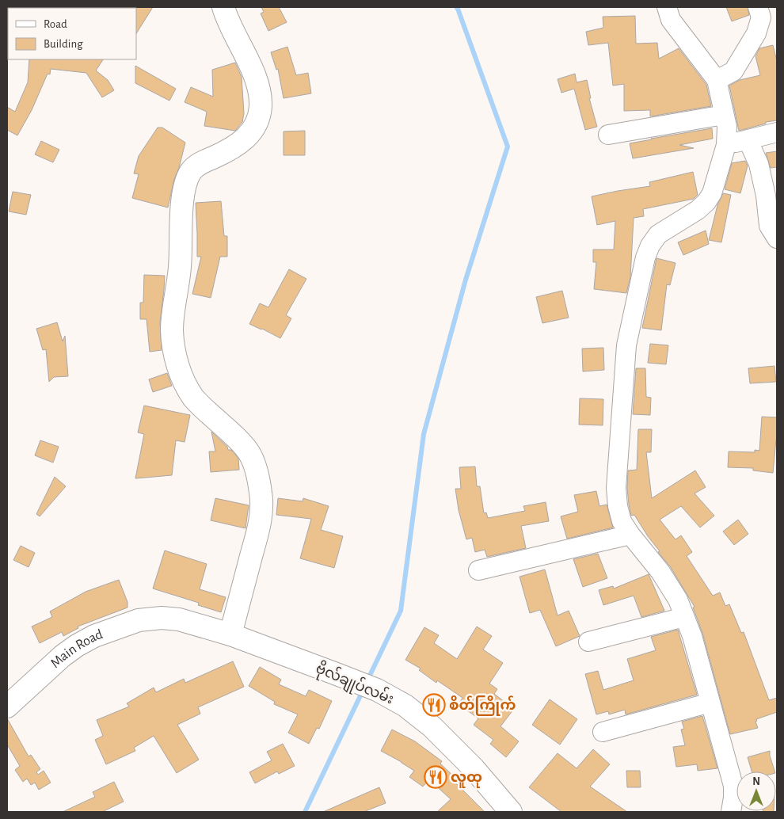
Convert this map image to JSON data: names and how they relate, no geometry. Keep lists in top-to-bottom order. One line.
{"streets":{"street":["Main Road","ဗိုလ်‌ချုပ်‌လမ်း"]},"crossings":[["Main Road","ဗိုလ်‌ချုပ်‌လမ်း"]],"places":{"restaurant":["စိတ်ကြိုက်","လူထု"]},"legend":["Road","Building"],"north":"top"}
